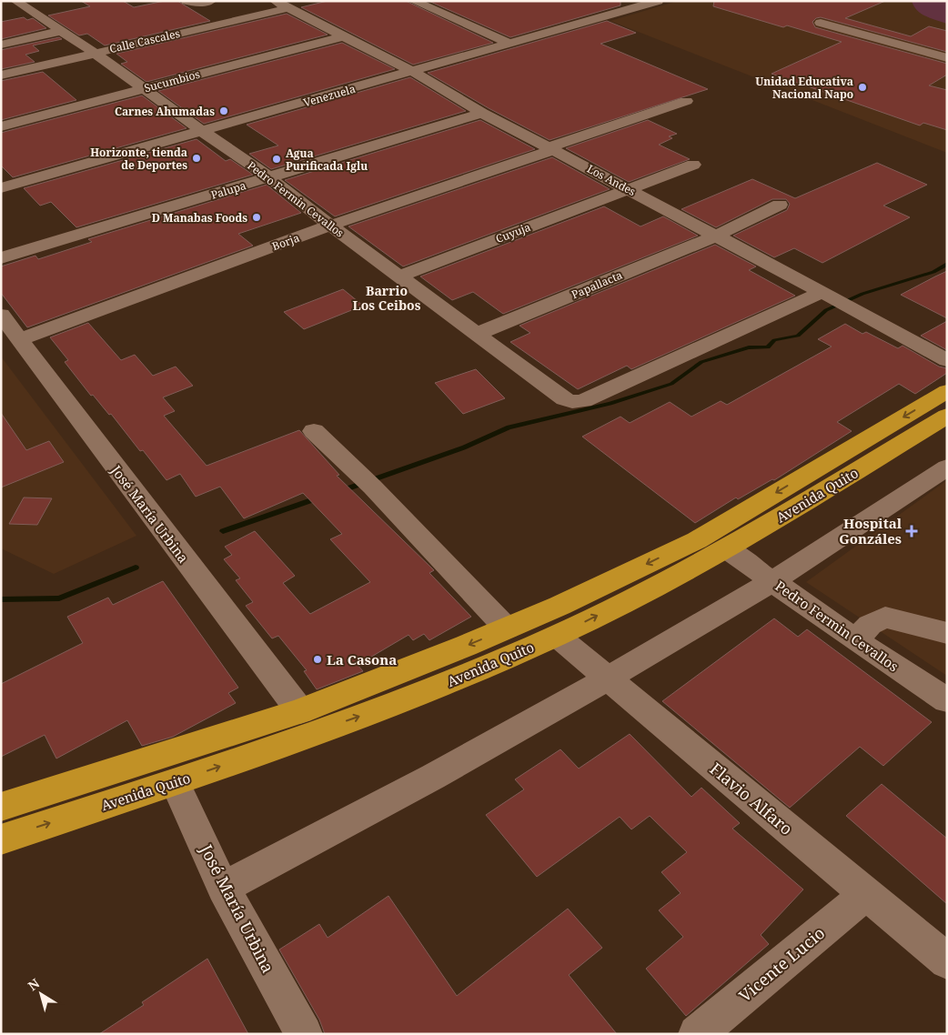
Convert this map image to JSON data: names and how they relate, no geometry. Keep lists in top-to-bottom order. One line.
{"streets":{"highway":["Avenida Quito"],"street":["Calle Cascales","Sucumbios","Venezuela","Los Andes","Palupa","Pedro Fermin Cevallos","Cuyuja","Borja","Papallacta","José María Urbina","Flavio Alfaro","Vicente Lucio"]},"crossings":[["Calle Cascales","Los Andes"],["Calle Cascales","Pedro Fermin Cevallos"],["Sucumbios","Los Andes"],["Sucumbios","Pedro Fermin Cevallos"],["Venezuela","Los Andes"],["Venezuela","Pedro Fermin Cevallos"],["Los Andes","Palupa"],["Los Andes","Pedro Fermin Cevallos"],["Los Andes","Cuyuja"],["Los Andes","Borja"],["Los Andes","Papallacta"],["Palupa","Pedro Fermin Cevallos"],["Pedro Fermin Cevallos","Cuyuja"],["Pedro Fermin Cevallos","Borja"],["Pedro Fermin Cevallos","Papallacta"],["Pedro Fermin Cevallos","Avenida Quito"],["Borja","José María Urbina"],["Avenida Quito","José María Urbina"],["Avenida Quito","Flavio Alfaro"],["Flavio Alfaro","Vicente Lucio"]],"districts":["Barrio Los Ceibos"],"places":{"other":["Unidad Educativa Nacional Napo","Carnes Ahumadas","Horizonte, tienda de Deportes","Agua Purificada Iglu","D Manabas Foods","La Casona"],"health":["Hospital Gonzáles"]},"north":"top left"}
